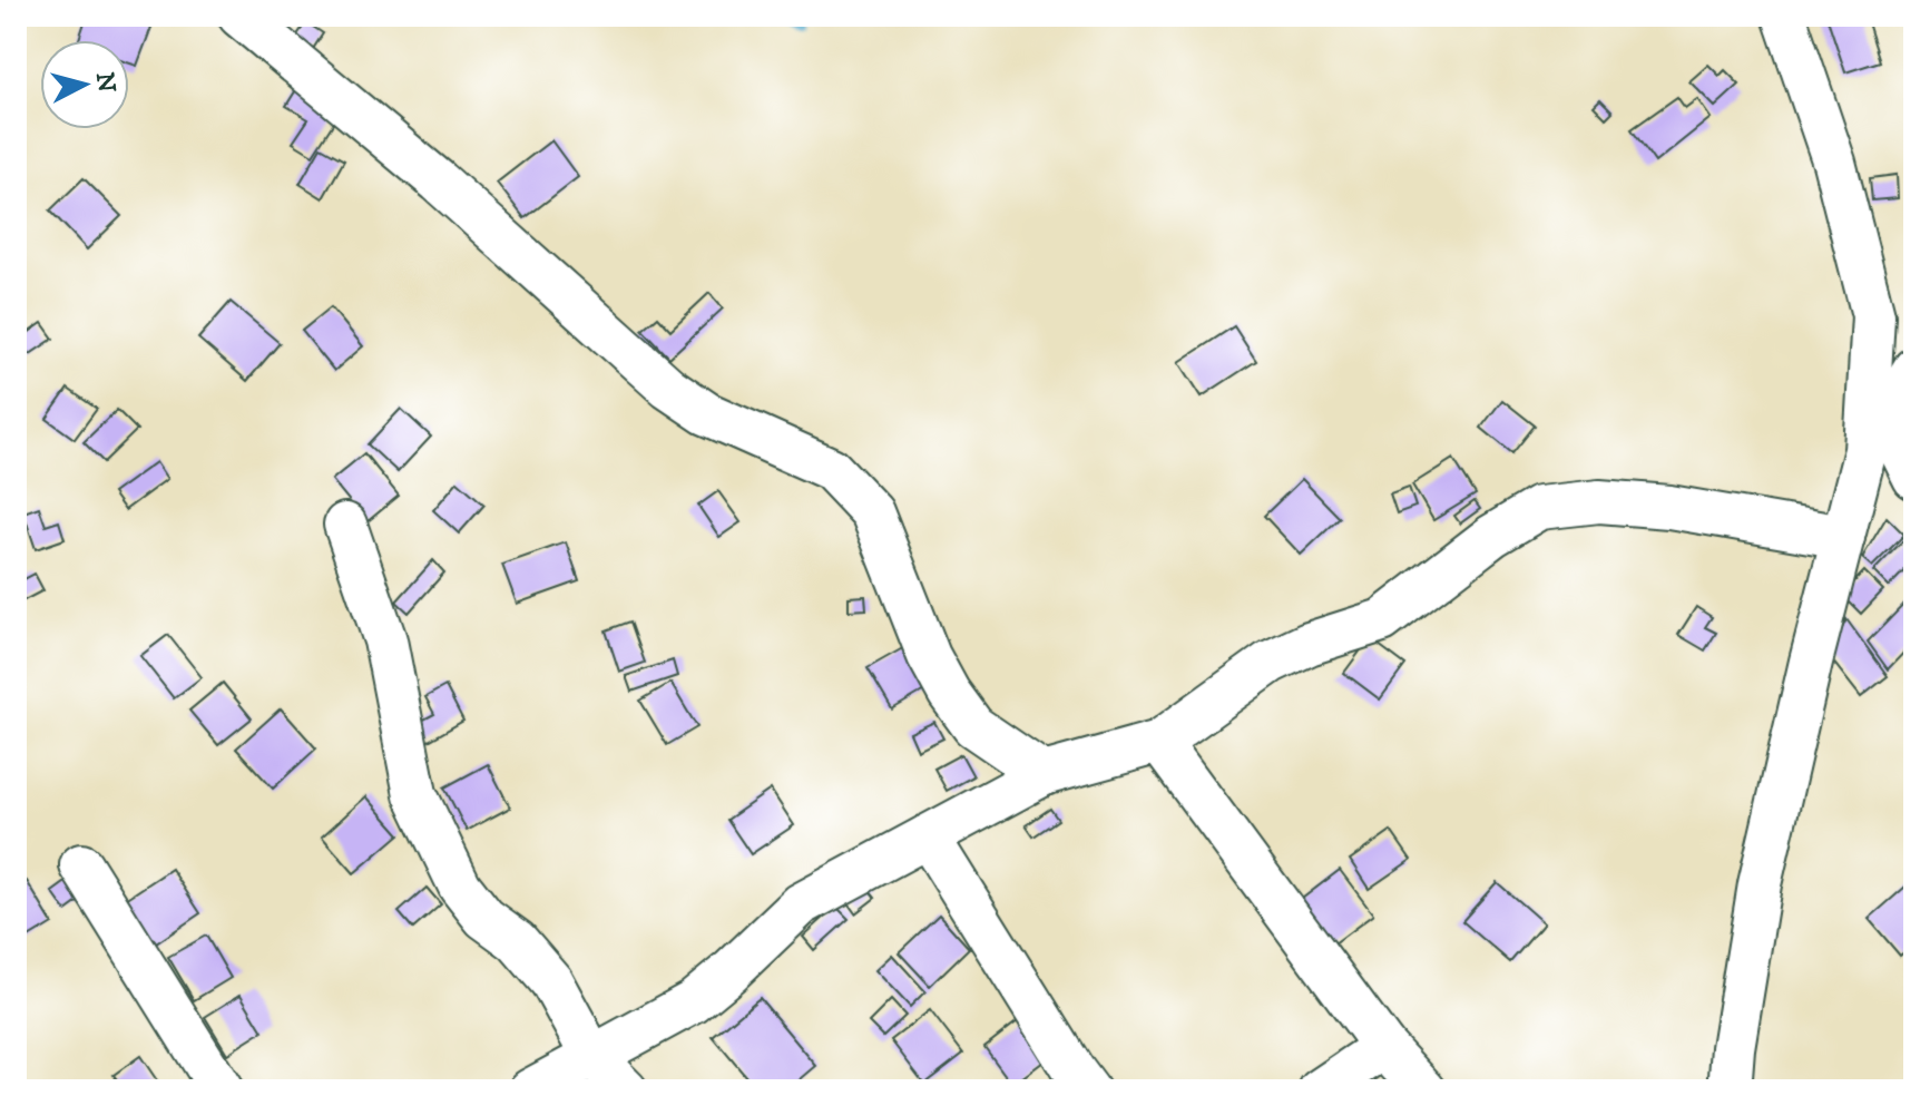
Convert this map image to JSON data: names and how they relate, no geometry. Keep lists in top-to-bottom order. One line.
{"north":"right"}
